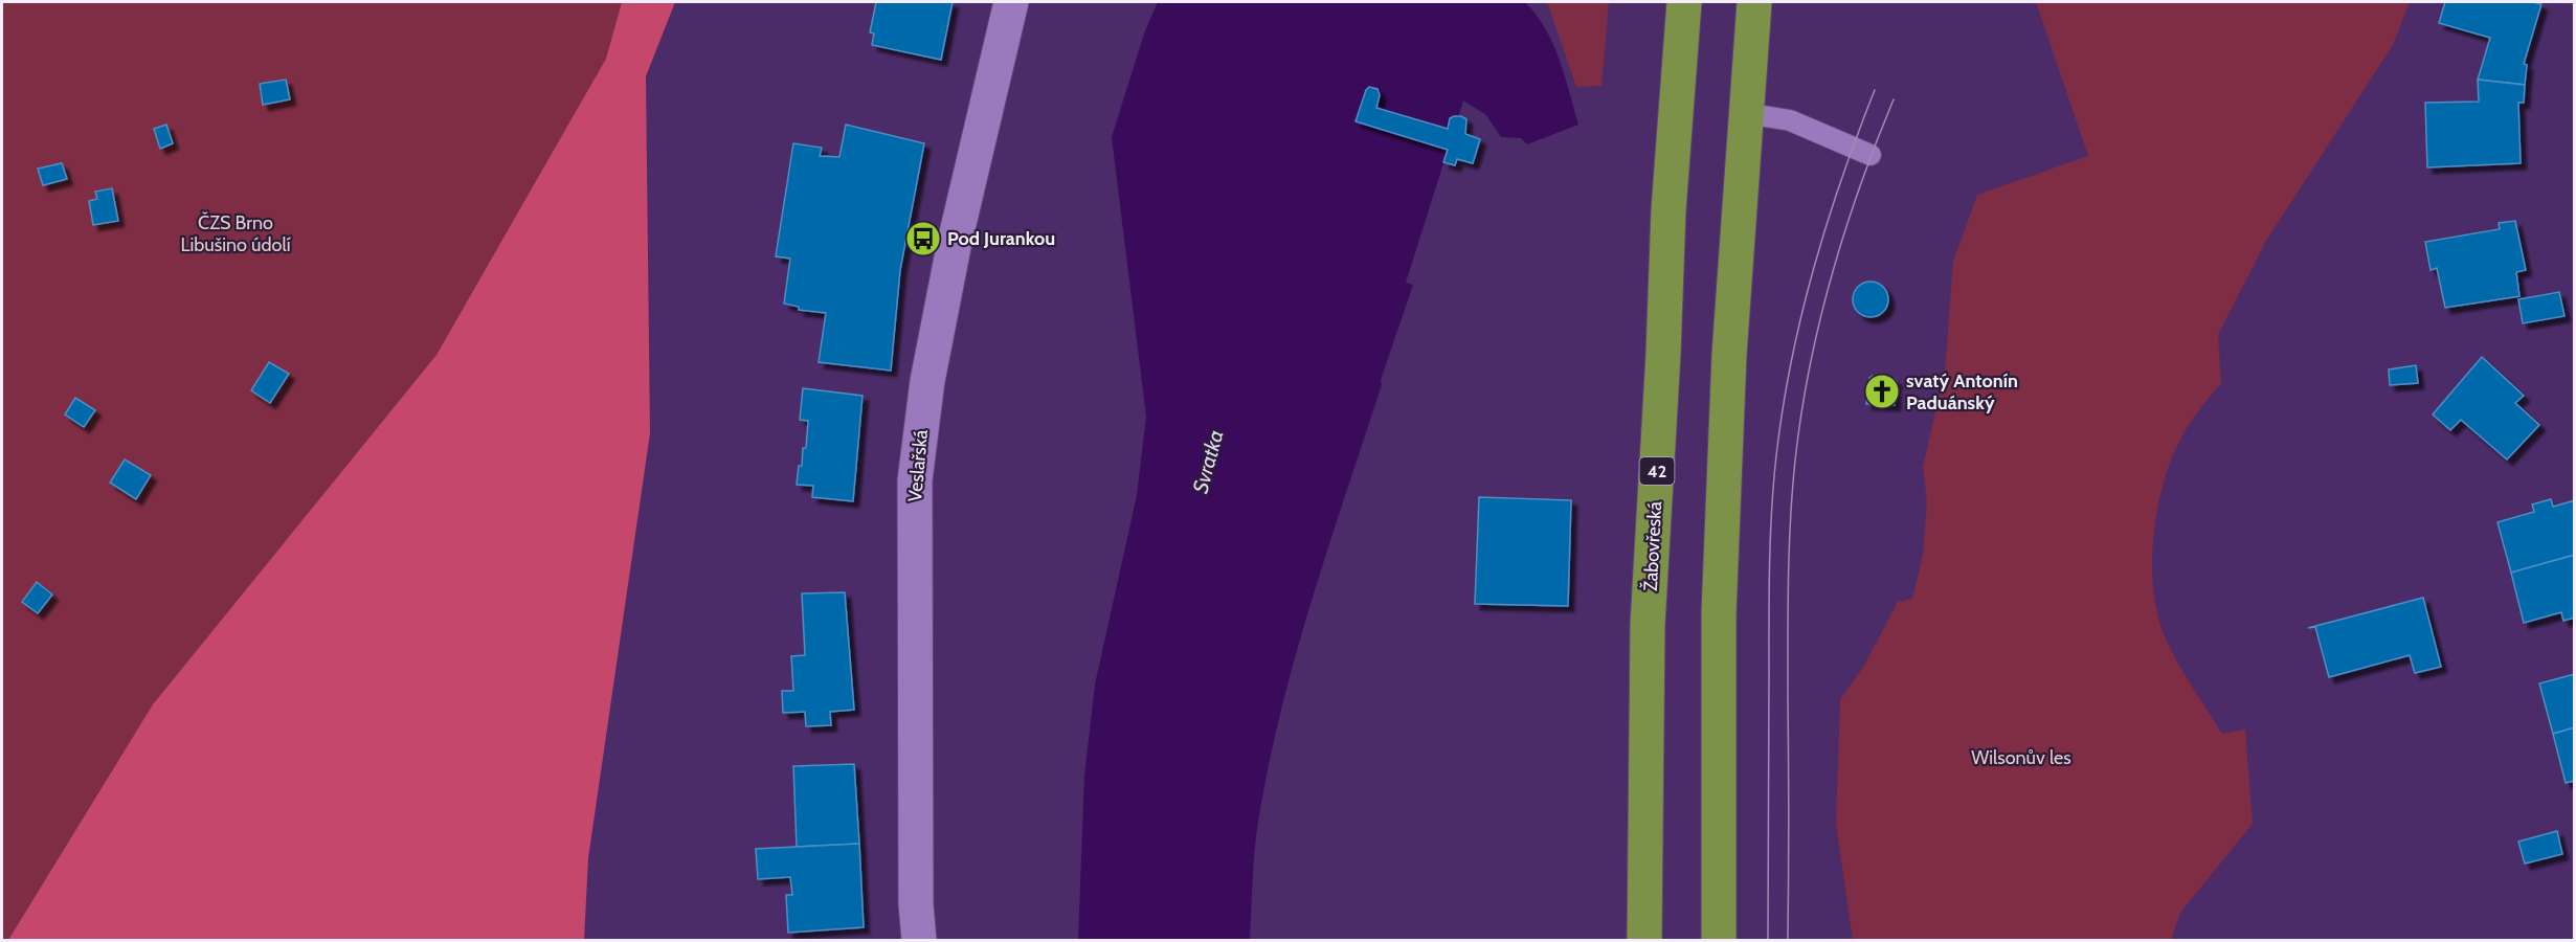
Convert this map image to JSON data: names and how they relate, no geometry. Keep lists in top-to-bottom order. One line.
{"streets":{"highway":["42","Žabovřeská"],"street":["Veslařská"]},"water":["Svratka"],"parks":["ČZS Brno Libušino údolí","Wilsonův les"],"places":{"bus stop":["Pod Jurankou"],"church":["svatý Antonín Paduánský"]}}
